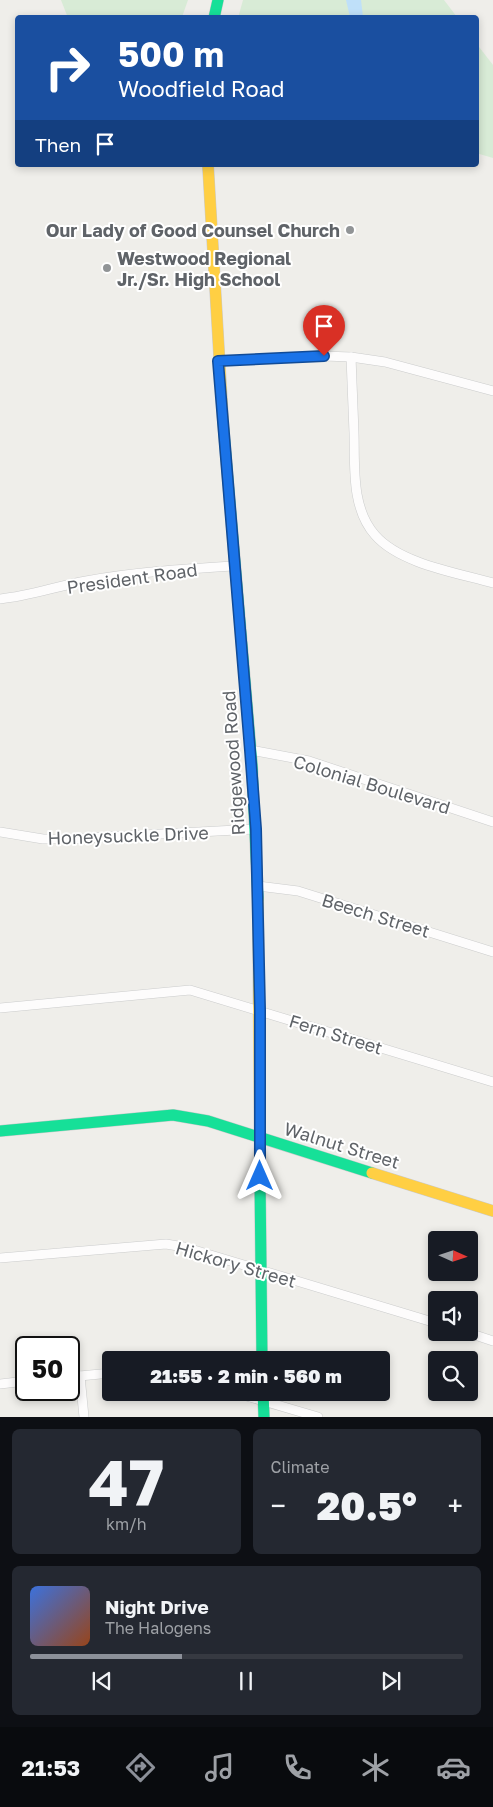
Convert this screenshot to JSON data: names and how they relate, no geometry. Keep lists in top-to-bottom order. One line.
{"streets":{"main road":["Ridgewood Road","Walnut Street"],"street":["President Road","Colonial Boulevard","Honeysuckle Drive","Beech Street","Fern Street","Hickory Street"]},"crossings":[["President Road","Ridgewood Road"],["Ridgewood Road","Colonial Boulevard"],["Ridgewood Road","Honeysuckle Drive"],["Ridgewood Road","Beech Street"],["Ridgewood Road","Fern Street"],["Ridgewood Road","Walnut Street"],["Ridgewood Road","Hickory Street"]],"places":["Our Lady of Good Counsel Church","Westwood Regional Jr./Sr. High School"],"north":"right","page":{"turn":["500 m","Woodfield Road"],"then":"Then","limit":"50","trip":"21:55 · 2 min · 560 m","tile":[["47","km/h"],"Climate"],"heat":["−","20.5°","+"],"song":["Night Drive","The Halogens"],"tabs":"21:53"}}
